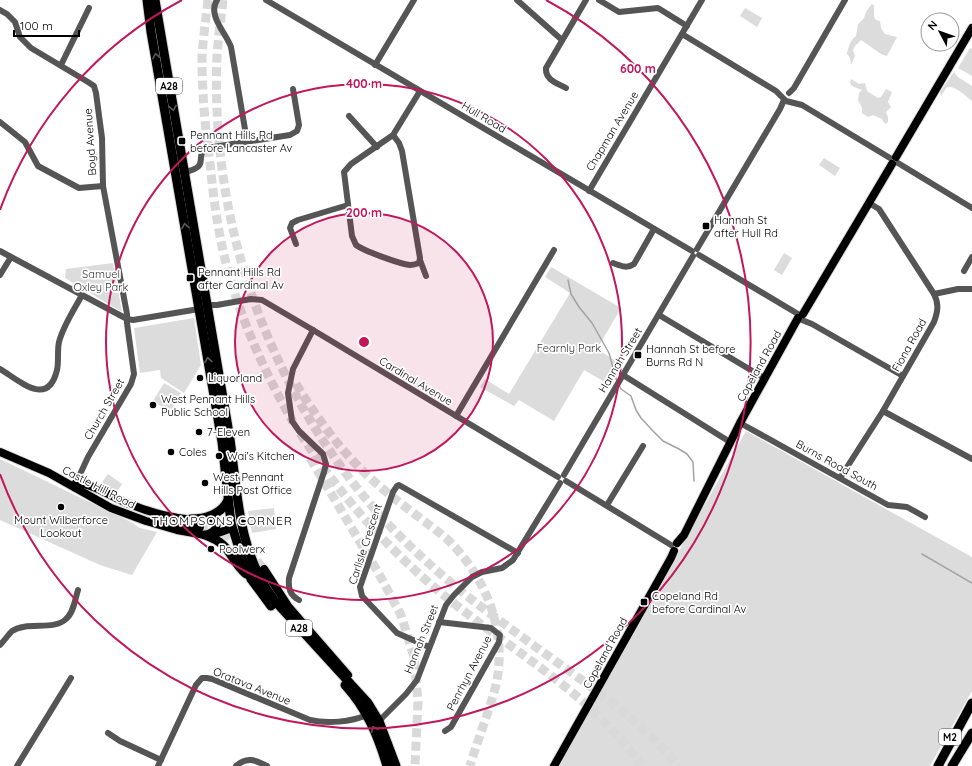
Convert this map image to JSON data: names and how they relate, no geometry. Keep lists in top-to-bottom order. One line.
{"streets":{"highway":["A28","M2"],"main road":["Copeland Road","Castle Hill Road"],"street":["Hull Road","Chapman Avenue","Boyd Avenue","Fiona Road","Hannah Street","Cardinal Avenue","Church Street","Burns Road South","Carlisle Crescent","Penrhyn Avenue","Oratava Avenue"]},"crossings":[["A28","Hannah Street"],["A28","Cardinal Avenue"],["A28","Castle Hill Road"],["A28","Oratava Avenue"],["Hull Road","Chapman Avenue"],["Hull Road","Fiona Road"],["Hull Road","Hannah Street"],["Hull Road","Copeland Road"],["Boyd Avenue","Cardinal Avenue"],["Boyd Avenue","Church Street"],["Fiona Road","Copeland Road"],["Fiona Road","Burns Road South"],["Hannah Street","Cardinal Avenue"],["Hannah Street","Carlisle Crescent"],["Hannah Street","Penrhyn Avenue"],["Copeland Road","Cardinal Avenue"],["Copeland Road","Burns Road South"],["Cardinal Avenue","Church Street"],["Church Street","Castle Hill Road"]],"districts":["THOMPSONS CORNER"],"parks":["Samuel Oxley Park","Fearnly Park"],"places":{"transit":["Pennant Hills Rd before Lancaster Av","Hannah St after Hull Rd","Pennant Hills Rd after Cardinal Av","Hannah St before Burns Rd N","Copeland Rd before Cardinal Av"],"other":["Liquorland","West Pennant Hills Public School","7-Eleven","Coles","Wai’s Kitchen","West Pennant Hills Post Office","Mount Wilberforce Lookout","Poolwerx"]},"scale_bar":"100 m","north":"top left","rings":["600 m","400 m","200 m"]}
